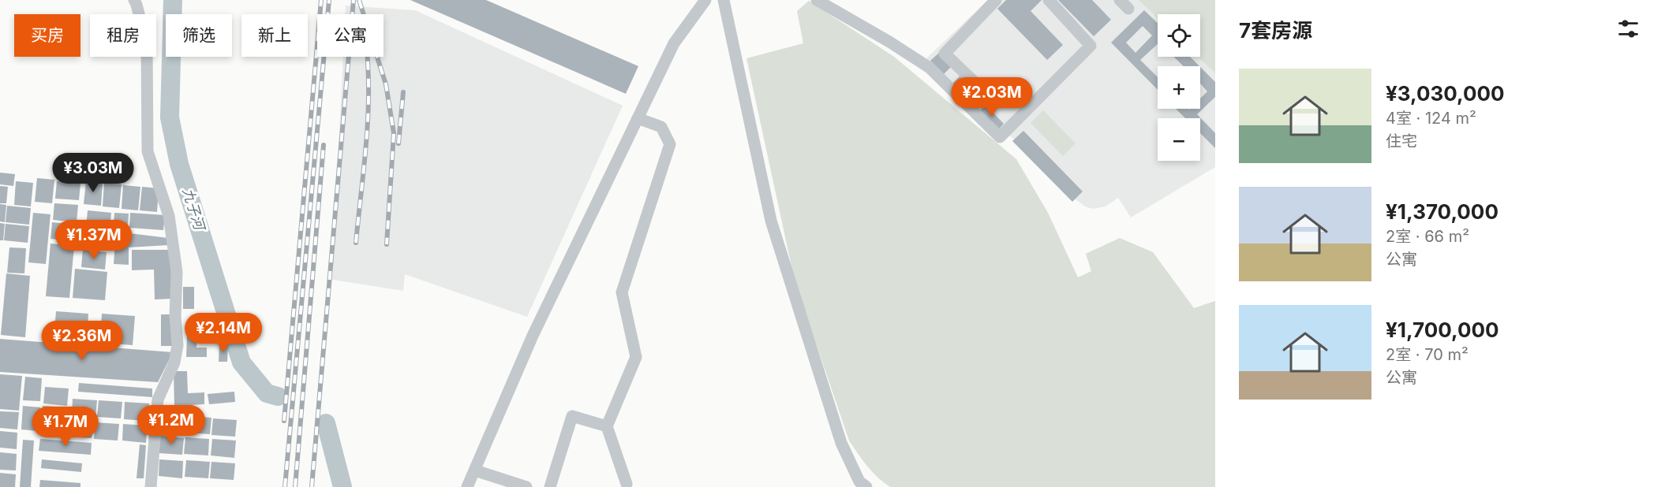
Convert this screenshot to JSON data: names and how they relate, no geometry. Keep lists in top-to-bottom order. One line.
{"water":["九子河"],"page":{"heading":"7套房源","map_buttons":["+","−"],"chip":["买房","租房","筛选","新上","公寓"],"list":[{"name":"¥3,030,000","note":"4室 · 124 m² · 住宅"},{"name":"¥1,370,000","note":"2室 · 66 m² · 公寓"},{"name":"¥1,700,000","note":"2室 · 70 m² · 公寓"}],"price":["¥2.03M","¥3.03M","¥1.37M","¥2.14M","¥2.36M","¥1.2M","¥1.7M"]}}
